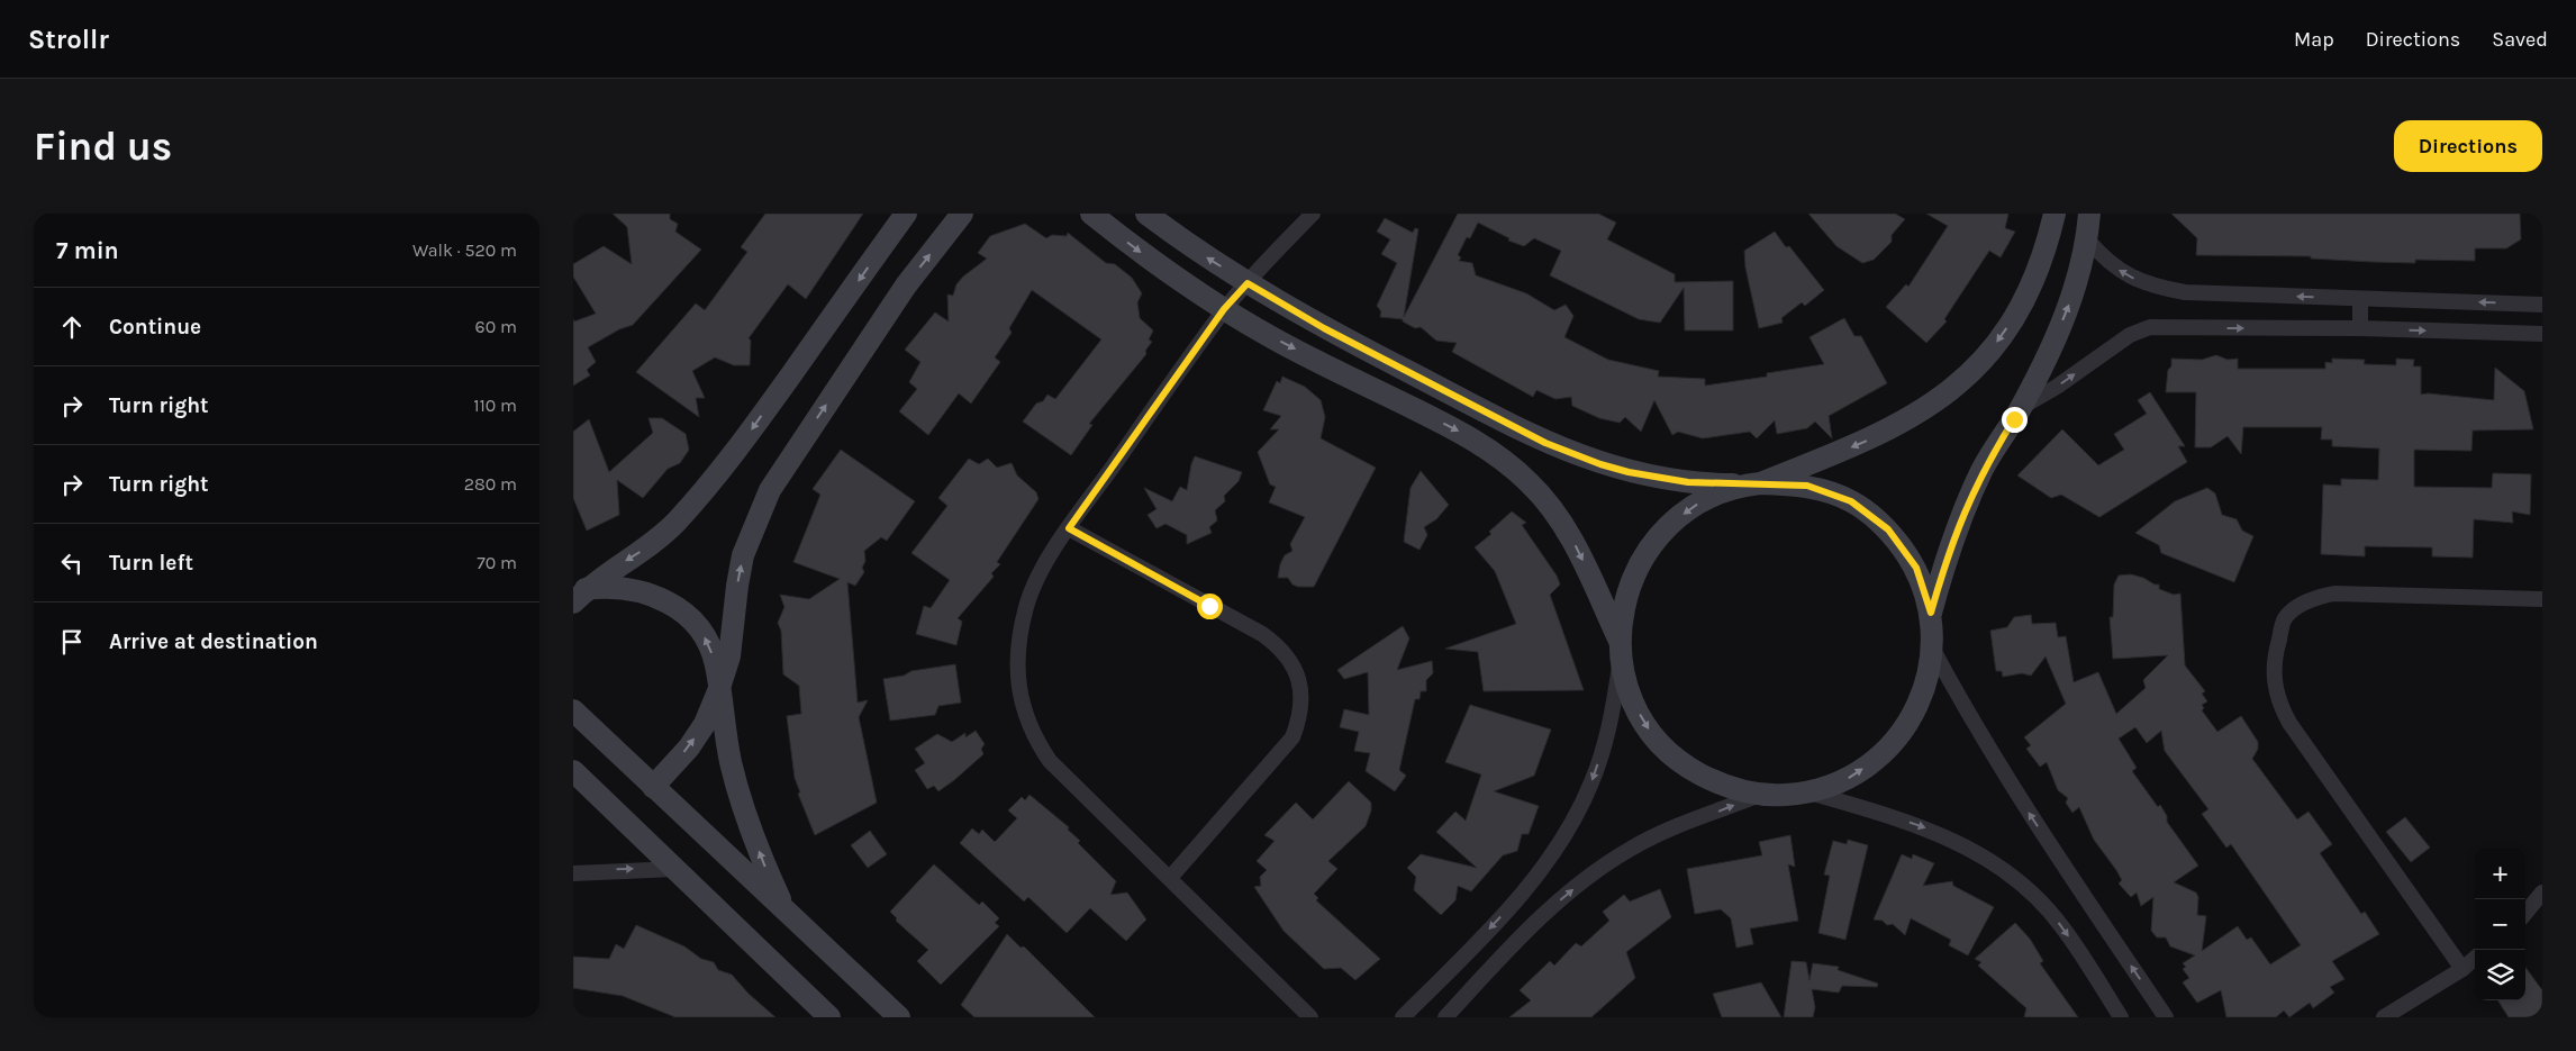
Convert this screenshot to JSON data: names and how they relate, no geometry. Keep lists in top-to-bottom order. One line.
{"page":{"header":"Strollr","nav":["Map","Directions","Saved"],"buttons":"Directions","title":"Find us","heading":["7 min","Walk · 520 m"],"list":[["Continue","60 m"],["Turn right","110 m"],["Turn right","280 m"],["Turn left","70 m"],"Arrive at destination"],"map_buttons":["+","−"]}}
